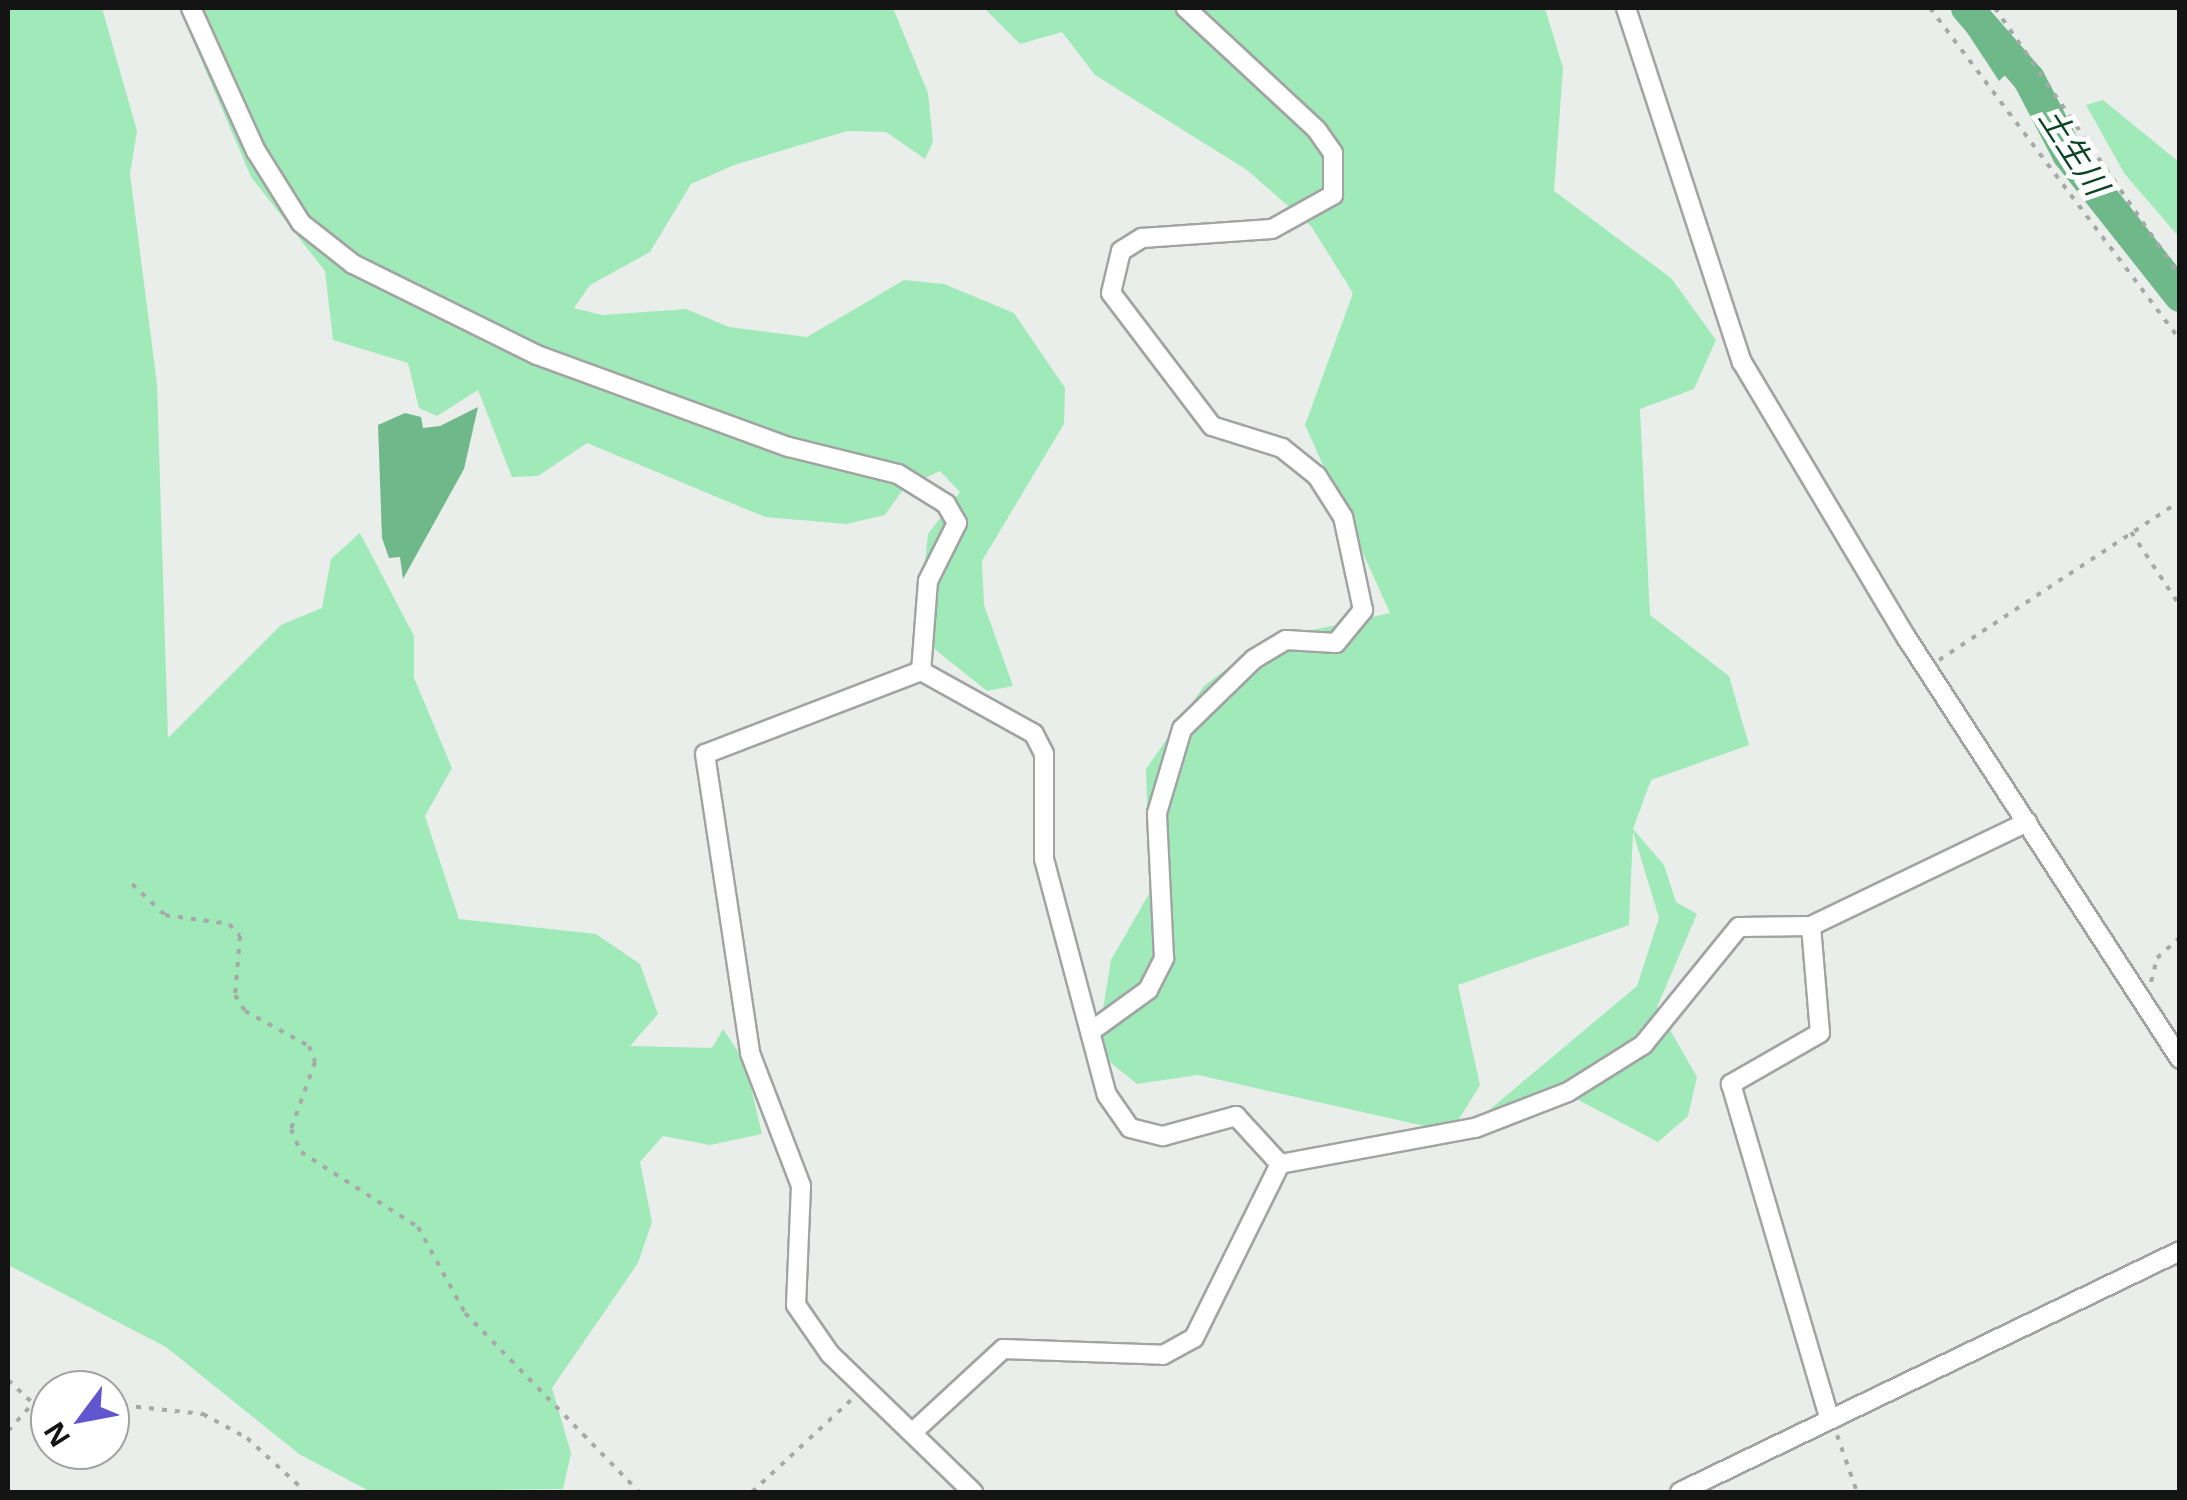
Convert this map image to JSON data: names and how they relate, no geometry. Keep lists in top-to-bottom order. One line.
{"water":["土生川"],"north":"bottom left"}
